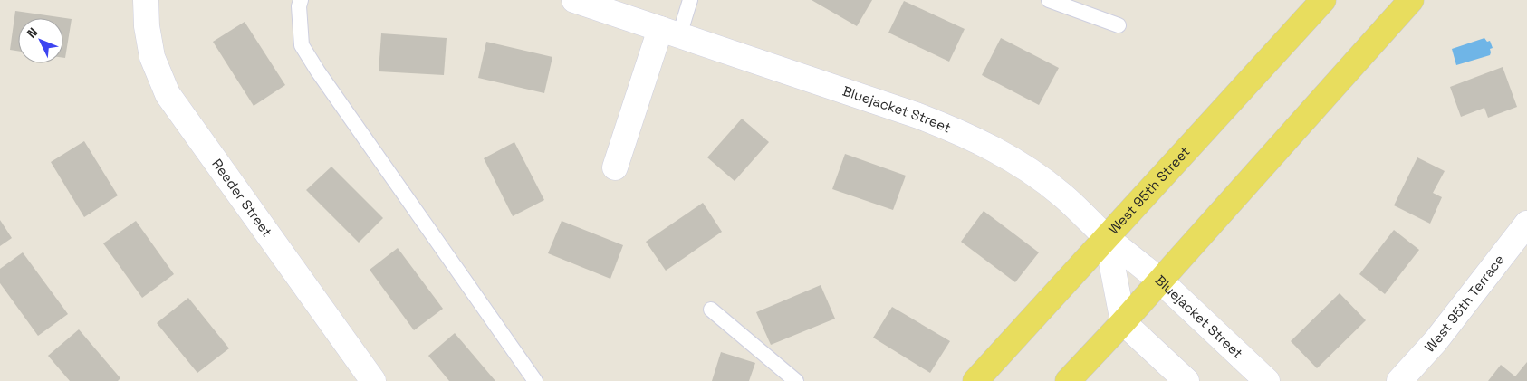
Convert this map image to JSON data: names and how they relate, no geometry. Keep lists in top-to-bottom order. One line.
{"streets":{"main road":["West 95th Street"],"street":["Bluejacket Street","Reeder Street","West 95th Terrace"]},"crossings":[["Bluejacket Street","West 95th Street"]],"north":"top left"}
